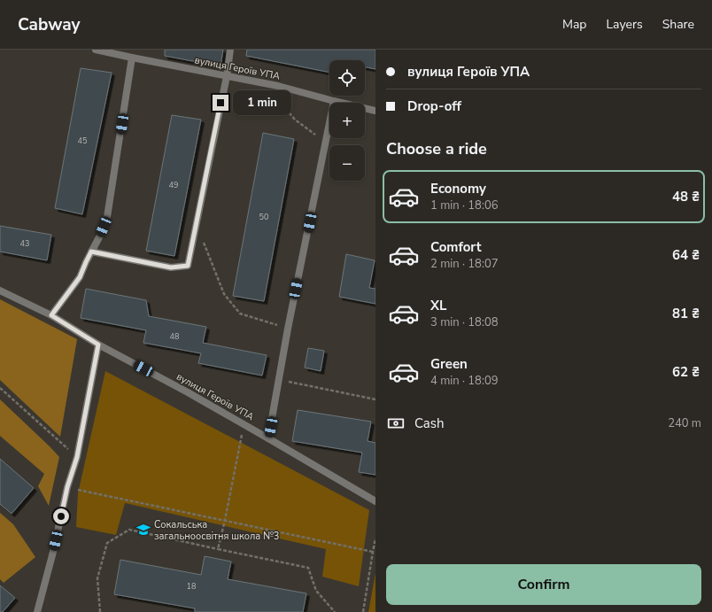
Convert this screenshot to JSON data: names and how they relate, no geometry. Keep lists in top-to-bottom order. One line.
{"streets":{"street":["вулиця Героїв УПА"]},"places":{"school or university":["Сокальська загальноосвітня школа №3"]},"house_numbers":["45","49","50","43","48","18"],"page":{"header":"Cabway","nav":["Map","Layers","Share"],"banner":["вулиця Героїв УПА","Drop-off"],"map_buttons":["+","−"],"bubble":"1 min","heading":"Choose a ride","list":[{"name":"Economy","note":"1 min · 18:06","value":"48 ₴"},{"name":"Comfort","note":"2 min · 18:07","value":"64 ₴"},{"name":"XL","note":"3 min · 18:08","value":"81 ₴"},{"name":"Green","note":"4 min · 18:09","value":"62 ₴"}],"pay":["Cash","240 m"],"buttons":"Confirm"}}
